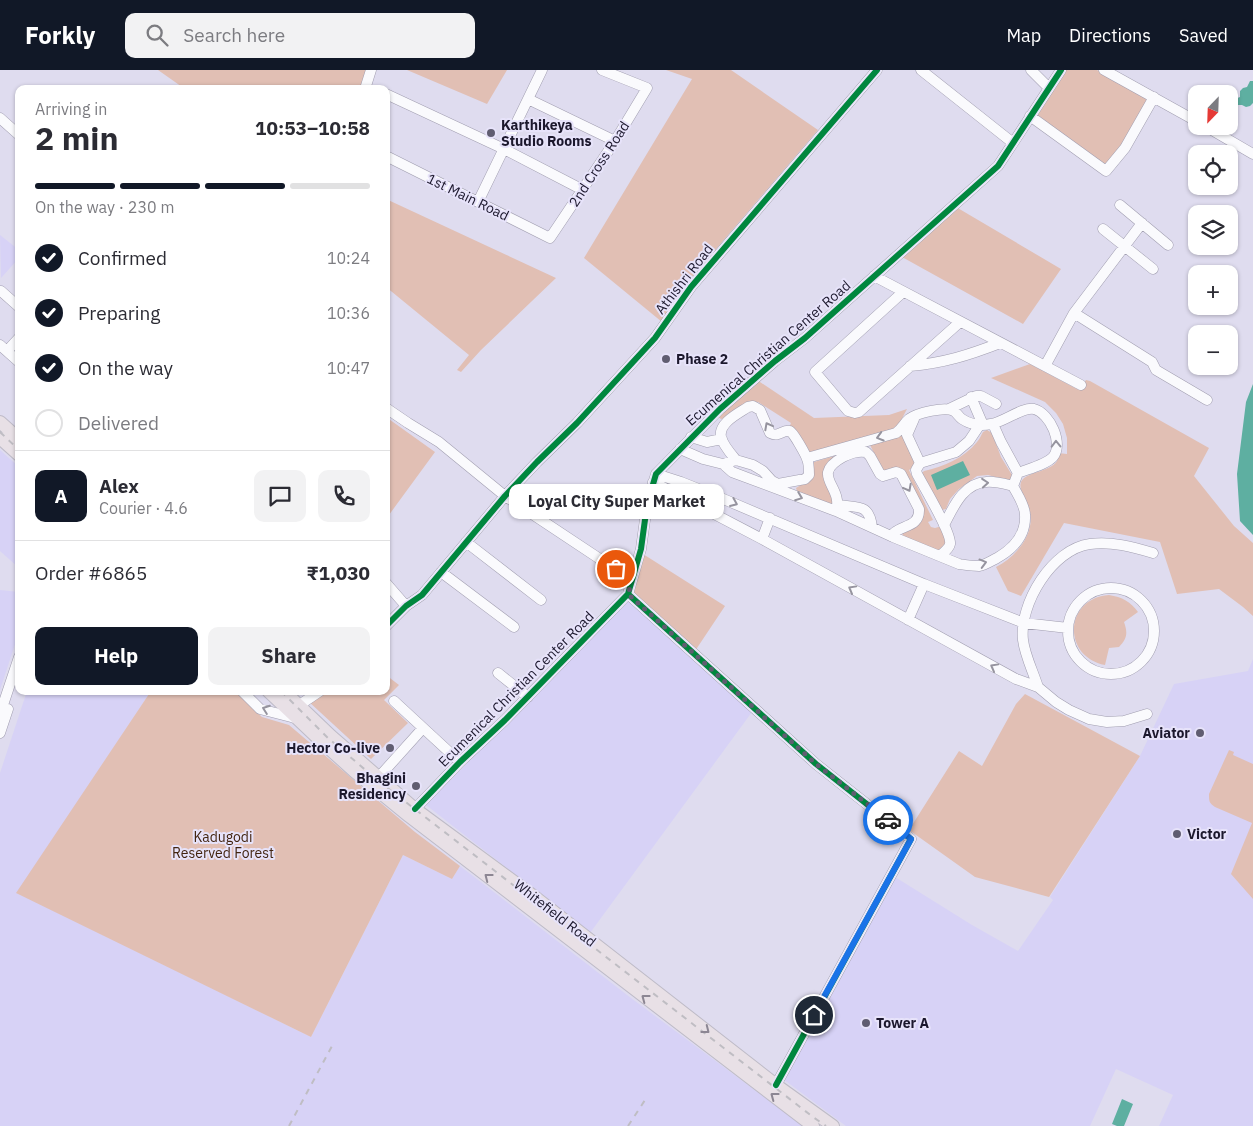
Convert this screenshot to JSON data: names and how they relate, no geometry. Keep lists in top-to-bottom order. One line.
{"streets":{"main road":["Whitefield Road"],"street":["2nd Cross Road","1st Main Road","Athishri Road","Ecumenical Christian Center Road"]},"crossings":[["2nd Cross Road","1st Main Road"],["Ecumenical Christian Center Road","Whitefield Road"]],"parks":["Kadugodi Reserved Forest"],"places":["Karthikeya Studio Rooms","Phase 2","Loyal City Super Market","Aviator","Hector Co-live","Bhagini Residency","Victor","Tower A"],"north":"bottom left","page":{"header":"Forkly","search":"Search here","nav":["Map","Directions","Saved"],"map_buttons":["+","−"],"heading":["2 min","Arriving in","10:53–10:58"],"panel":["Alex","Courier · 4.6","Order #6865","₹1,030"],"bar":"On the way · 230 m","list":[["Confirmed","10:24"],["Preparing","10:36"],["On the way","10:47"],"Delivered"],"round":"A","bubble":"Loyal City Super Market","buttons":["Help","Share"]}}
